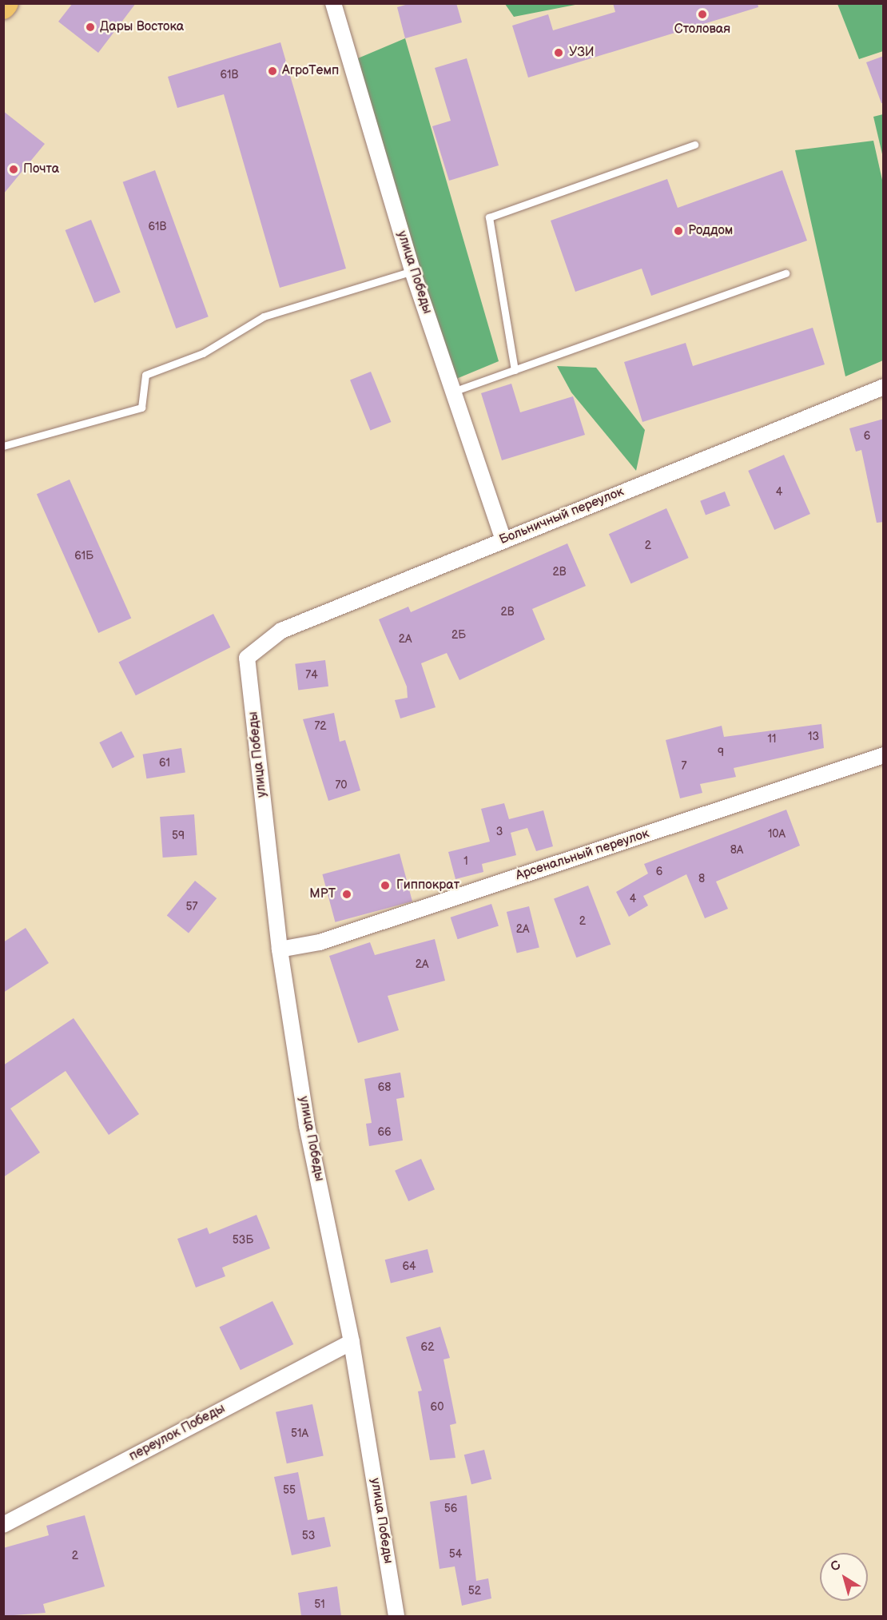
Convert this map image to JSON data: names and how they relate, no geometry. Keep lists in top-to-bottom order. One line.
{"streets":{"street":["улица Победы","Больничный переулок","Арсенальный переулок","переулок Победы"]},"crossings":[["улица Победы","Больничный переулок"],["улица Победы","Арсенальный переулок"],["улица Победы","переулок Победы"]],"places":["Столовая","Дары Востока","УЗИ","АгроТемп","Почта","Роддом","Гиппократ","МРТ"],"house_numbers":["61В","61В","6","4","2","61Б","2В","2В","2Б","2А","74","72","13","11","9","61","7","70","3","10А","59","8А","1","6","8","4","57","2","2А","2А","68","66","53Б","64","62","60","51А","55","56","53","54","2","52","51"],"north":"top left"}
